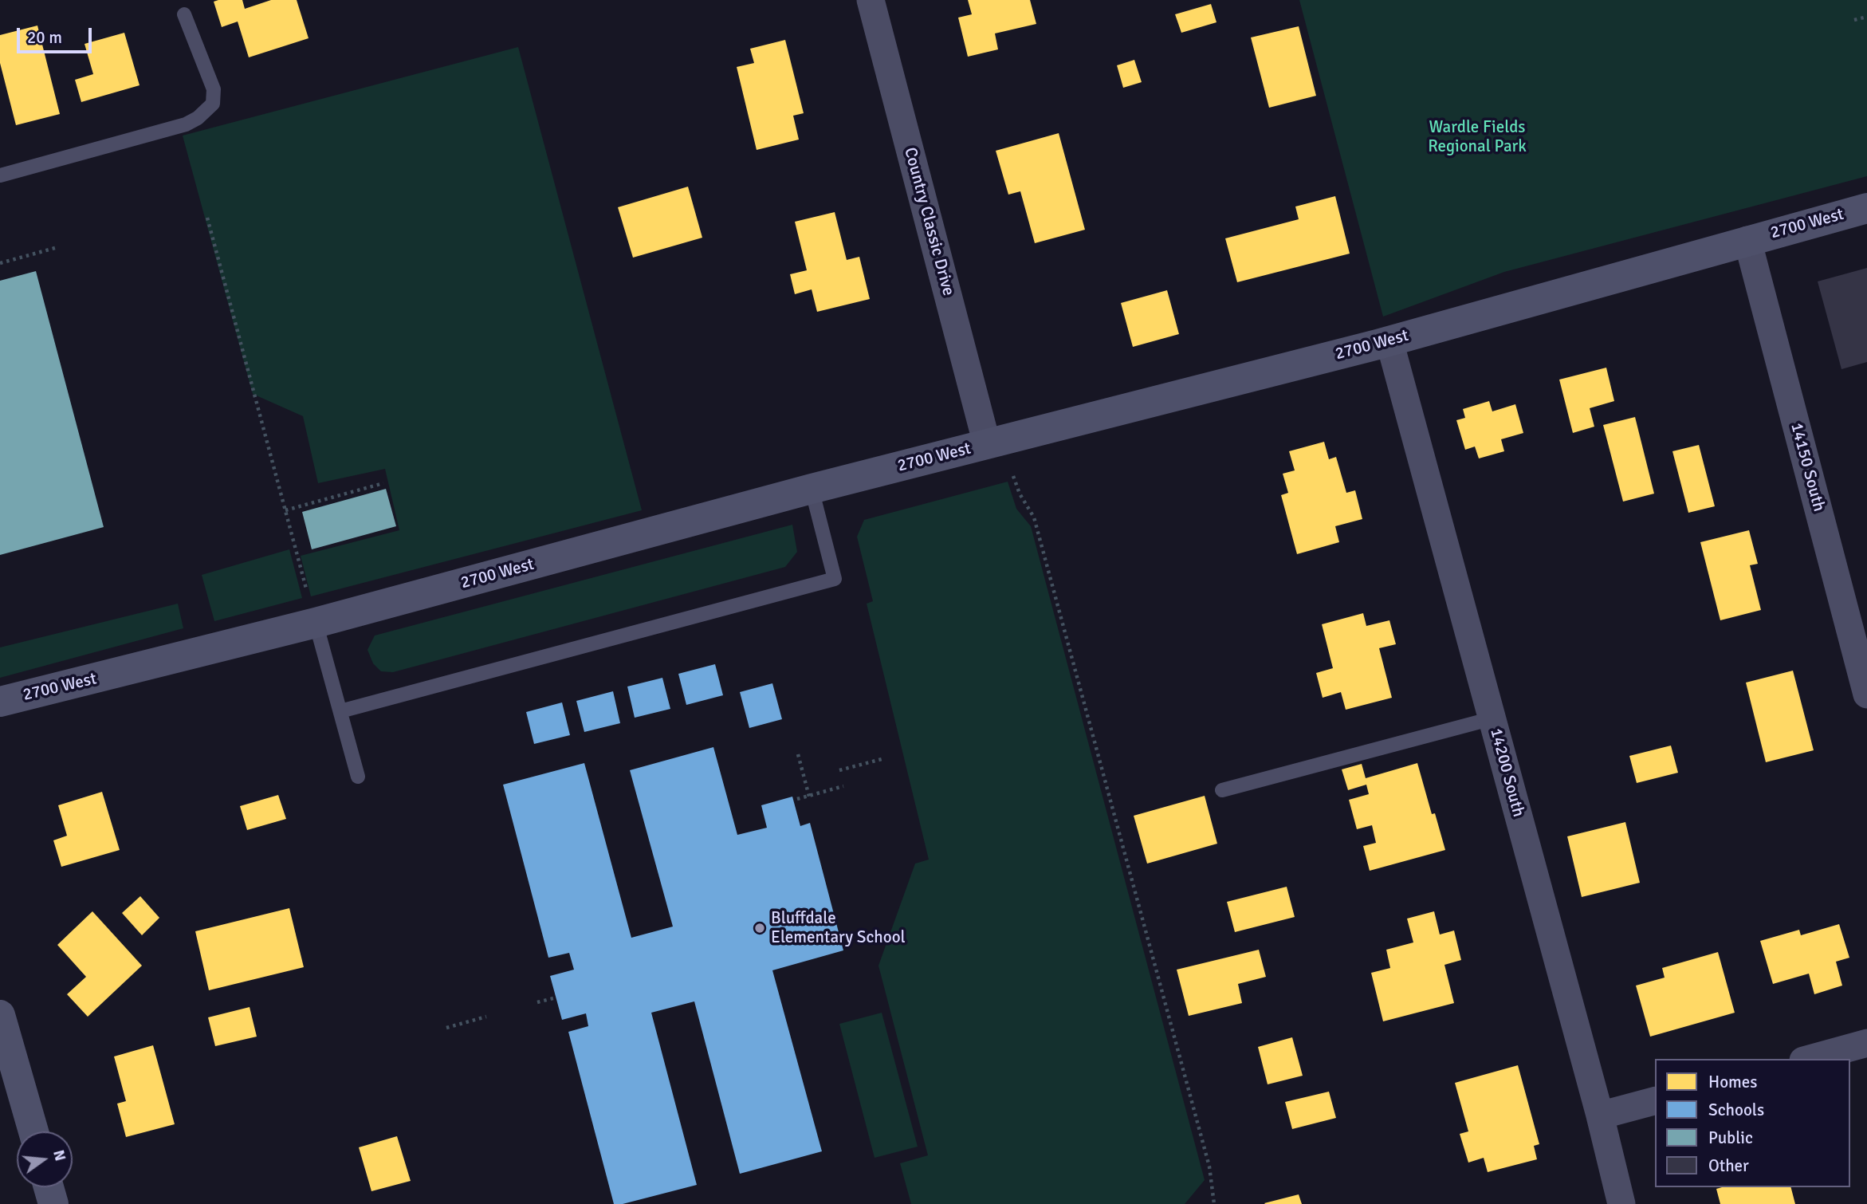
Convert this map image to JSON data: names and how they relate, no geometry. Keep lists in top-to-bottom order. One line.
{"streets":{"main road":["2700 West"],"street":["Country Classic Drive","14150 South","14200 South"]},"crossings":[["Country Classic Drive","2700 West"],["2700 West","14150 South"],["2700 West","14200 South"]],"parks":["Wardle Fields Regional Park"],"places":["Bluffdale Elementary School"],"legend":["Homes","Schools","Public","Other"],"scale_bar":"20 m","north":"right"}
